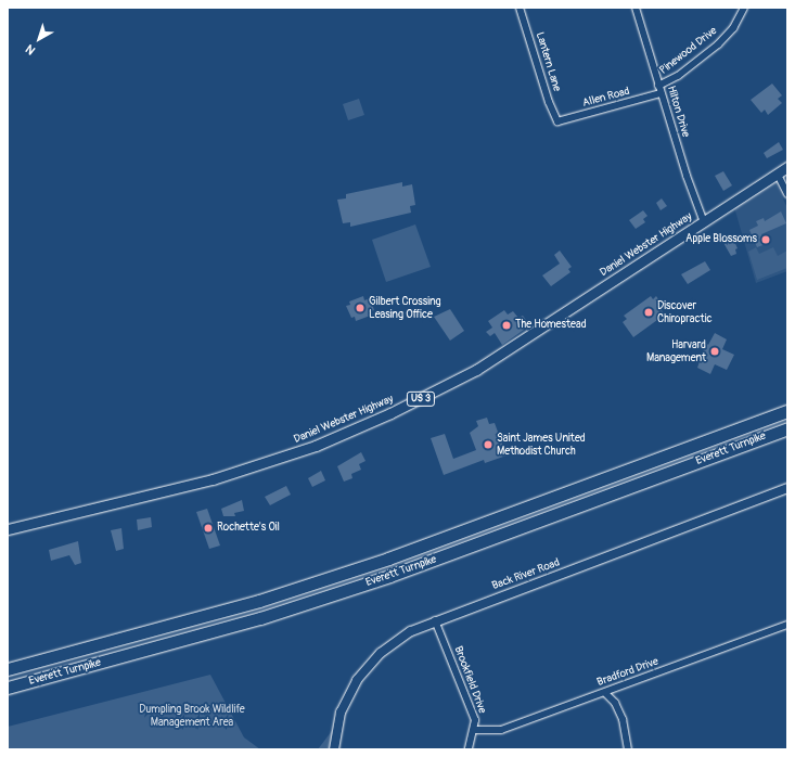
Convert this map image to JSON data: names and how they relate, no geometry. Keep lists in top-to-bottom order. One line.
{"streets":{"highway":["Everett Turnpike"],"main road":["Daniel Webster Highway","US 3"],"street":["Pinewood Drive","Lantern Lane","Allen Road","Hilton Drive","Back River Road","Bradford Drive","Brookfield Drive"]},"crossings":[["Pinewood Drive","Hilton Drive"],["Lantern Lane","Allen Road"],["Allen Road","Hilton Drive"],["Hilton Drive","Daniel Webster Highway"],["Back River Road","Brookfield Drive"],["Bradford Drive","Brookfield Drive"]],"parks":["Dumpling Brook Wildlife Management Area"],"places":["Apple Blossoms","Gilbert Crossing Leasing Office","Discover Chiropractic","The Homestead","Harvard Management","Saint James United Methodist Church","Rochette's Oil"],"north":"bottom left"}
